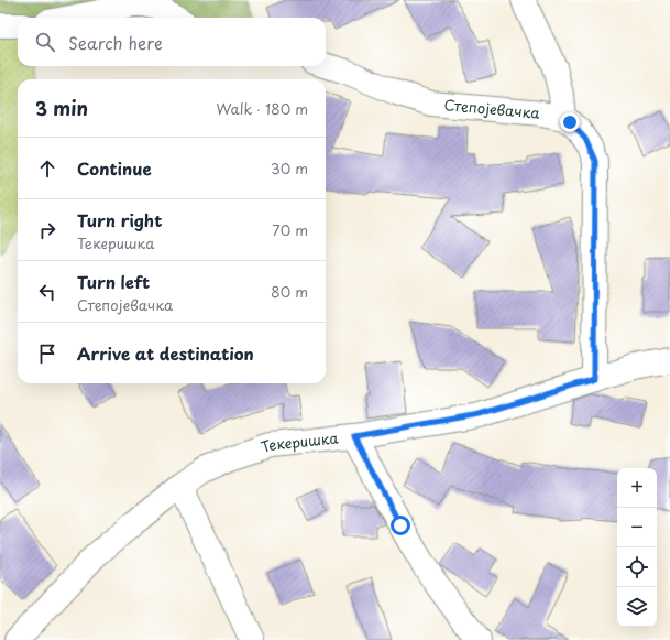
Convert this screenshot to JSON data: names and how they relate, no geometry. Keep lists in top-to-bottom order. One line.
{"streets":{"street":["Степојевачка","Текеришка"]},"crossings":[["Степојевачка","Текеришка"]],"page":{"search":"Search here","heading":["3 min","Walk · 180 m"],"list":[["Continue","30 m"],["Turn right","Текеришка","70 m"],["Turn left","Степојевачка","80 m"],"Arrive at destination"],"map_buttons":["+","−"]}}
